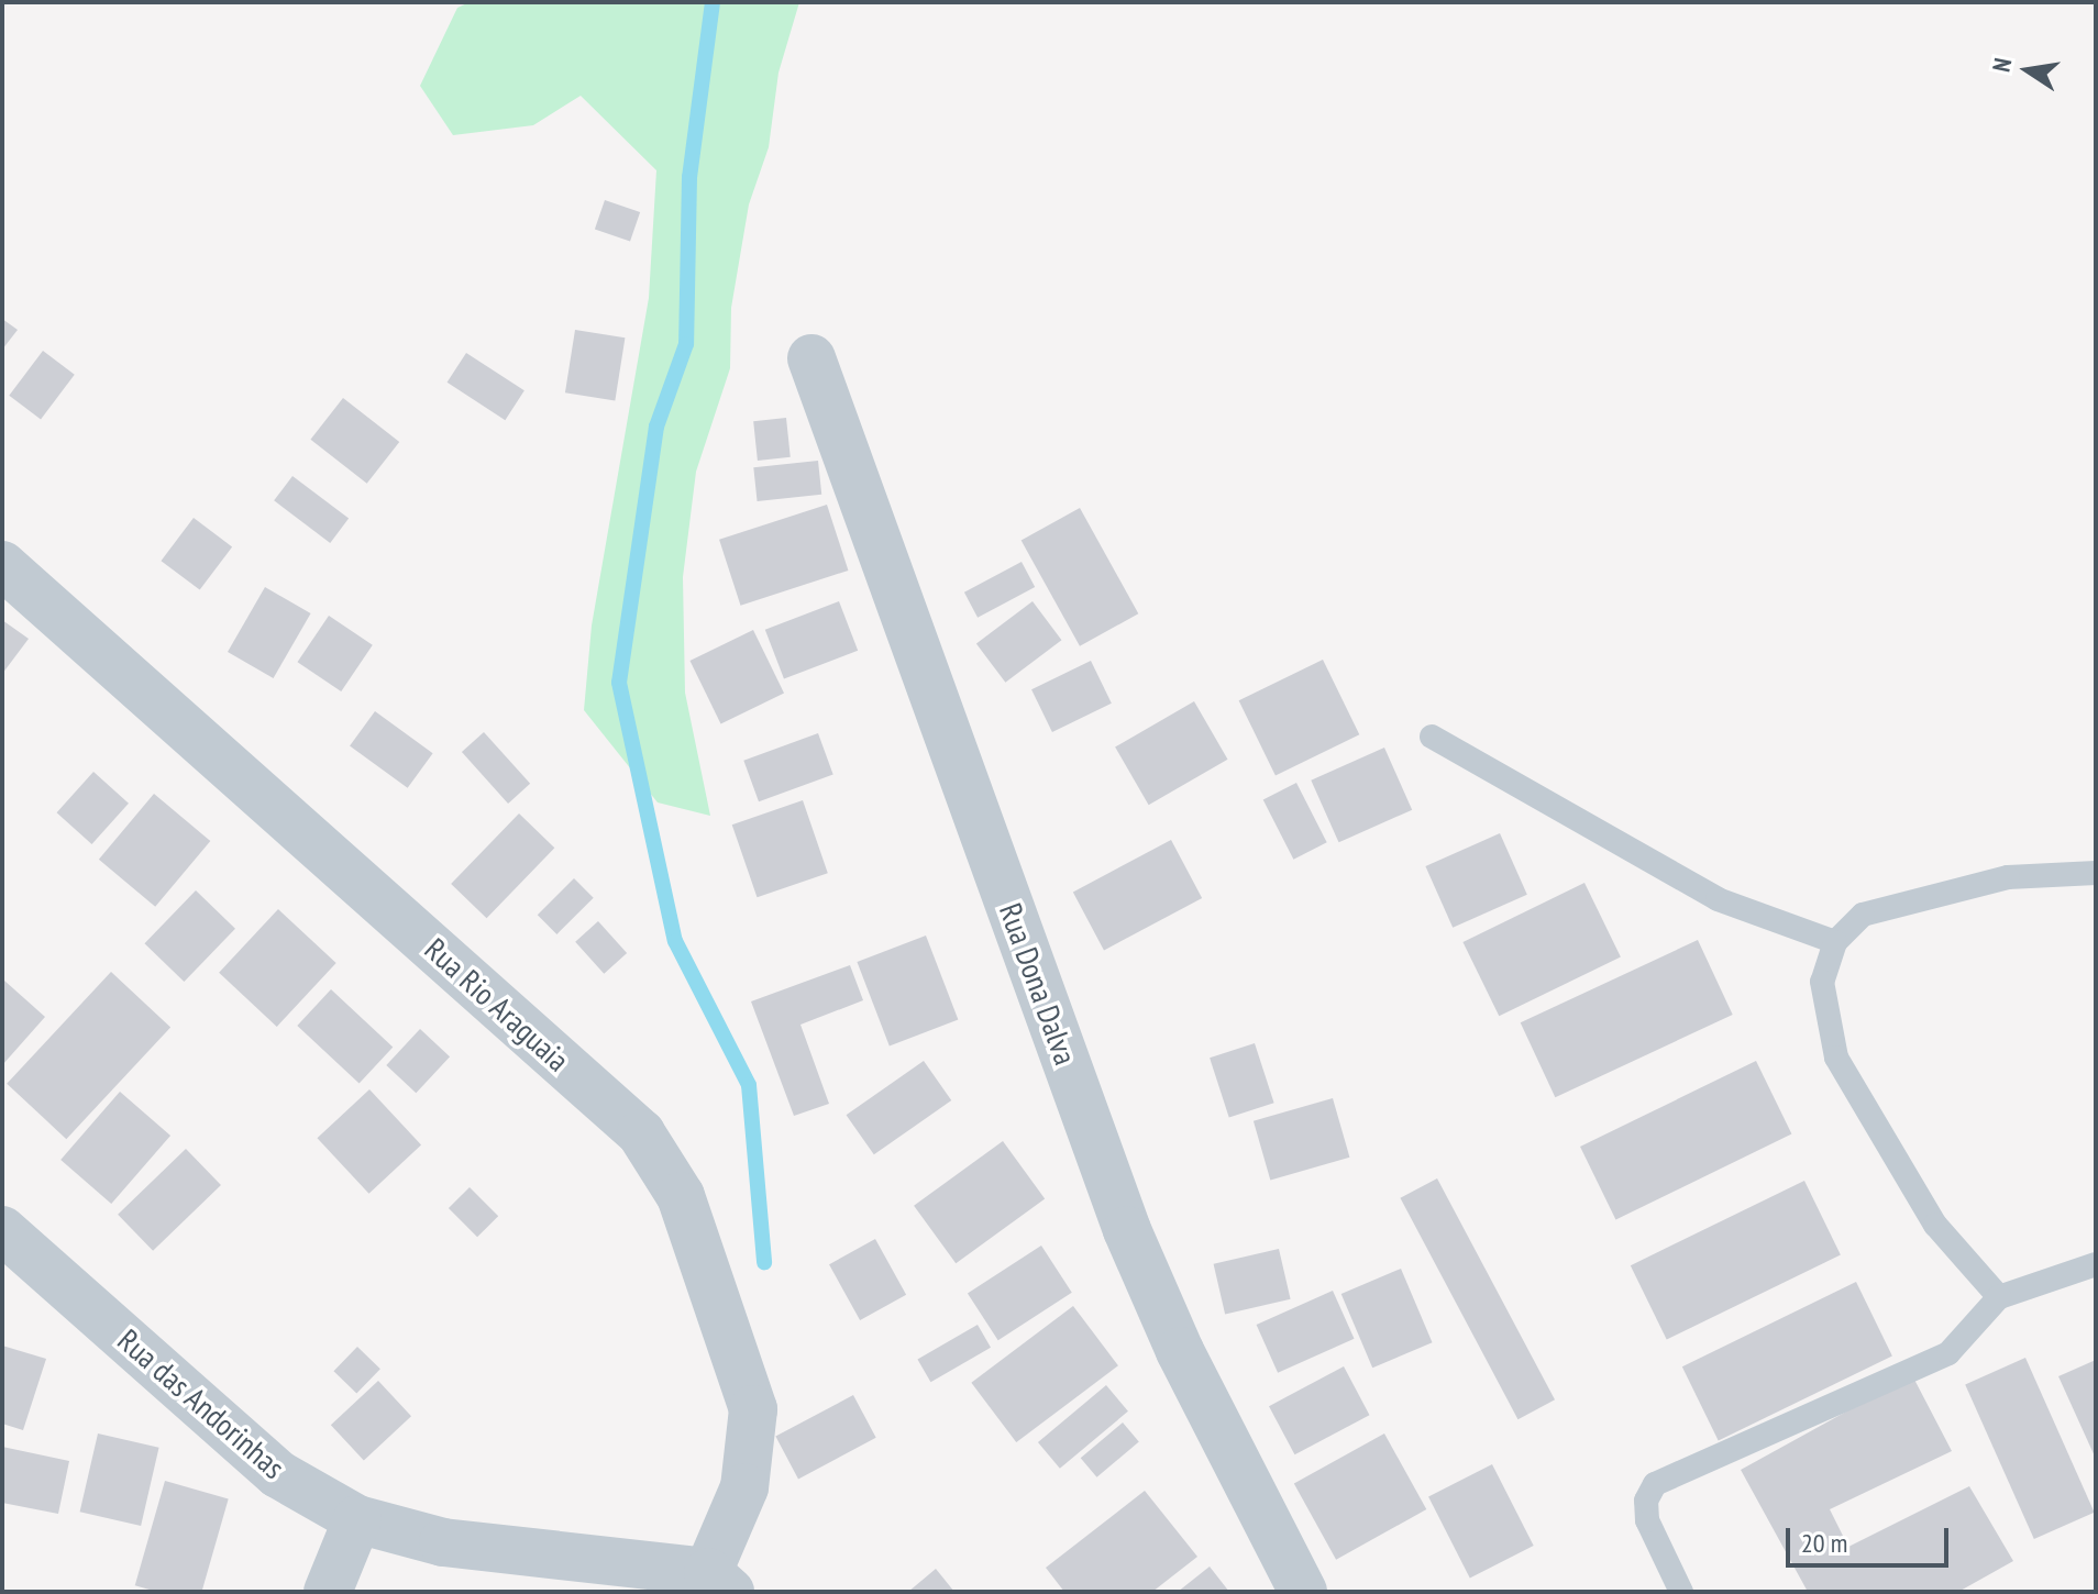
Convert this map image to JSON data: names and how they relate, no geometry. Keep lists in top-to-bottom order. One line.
{"streets":{"street":["Rua Dona Dalva","Rua Rio Araguaia","Rua das Andorinhas"]},"crossings":[["Rua Rio Araguaia","Rua das Andorinhas"]],"scale_bar":"20 m","north":"left"}
